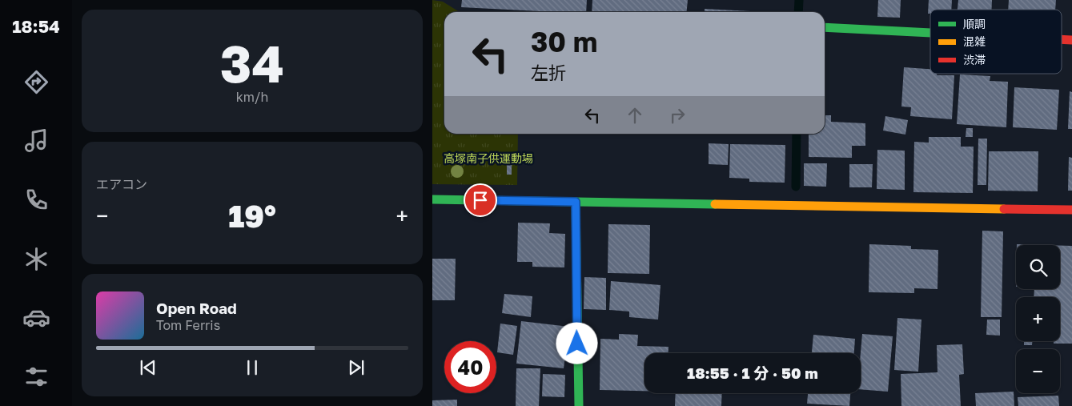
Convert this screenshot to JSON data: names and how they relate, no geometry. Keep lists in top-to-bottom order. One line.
{"parks":["高塚南子供運動場"],"legend":["順調","混雑","渋滞"],"page":{"tabs":"18:54","tile":[["34","km/h"],"エアコン"],"turn":["30 m","左折"],"heat":["−","19°","+"],"map_buttons":["+","−"],"song":["Open Road","Tom Ferris"],"limit":"40","trip":"18:55 · 1 分 · 50 m"}}
